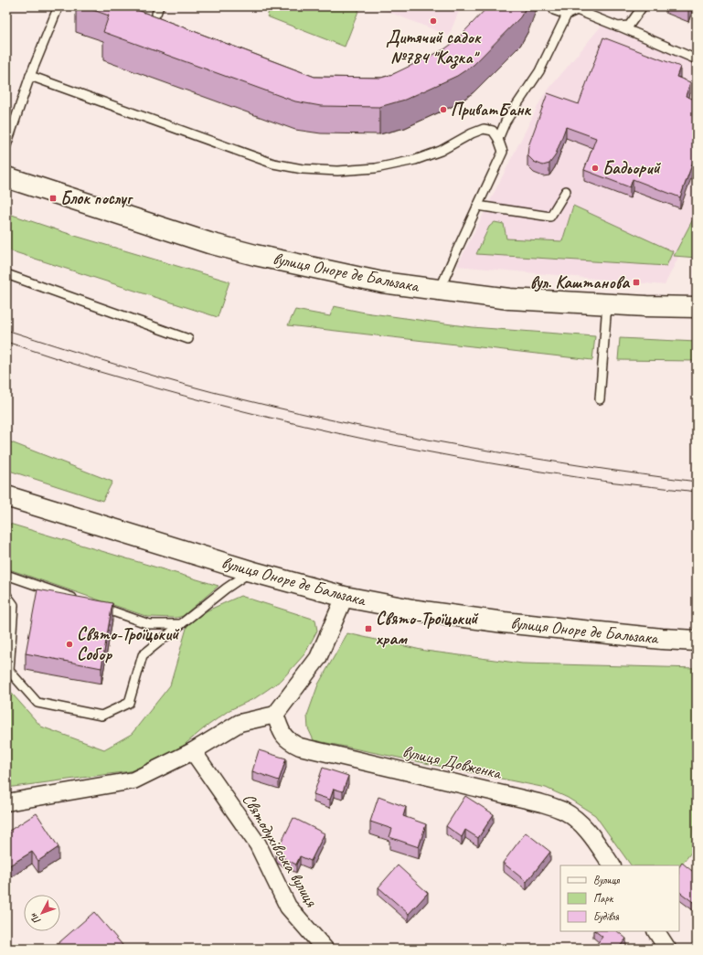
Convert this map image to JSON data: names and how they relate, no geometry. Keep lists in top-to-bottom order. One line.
{"streets":{"main road":["вулиця Оноре де Бальзака"],"street":["вулиця Довженка","Святодухівська вулиця"]},"places":{"other":["Дитячий садок №784 \"Казка\"","ПриватБанк","Бадьорий","Свято-Троїцький Собор"],"transit":["Блок послуг","вул. Каштанова","Свято-Троїцький храм"]},"legend":["Вулиця","Парк","Будівля"],"north":"bottom left"}
